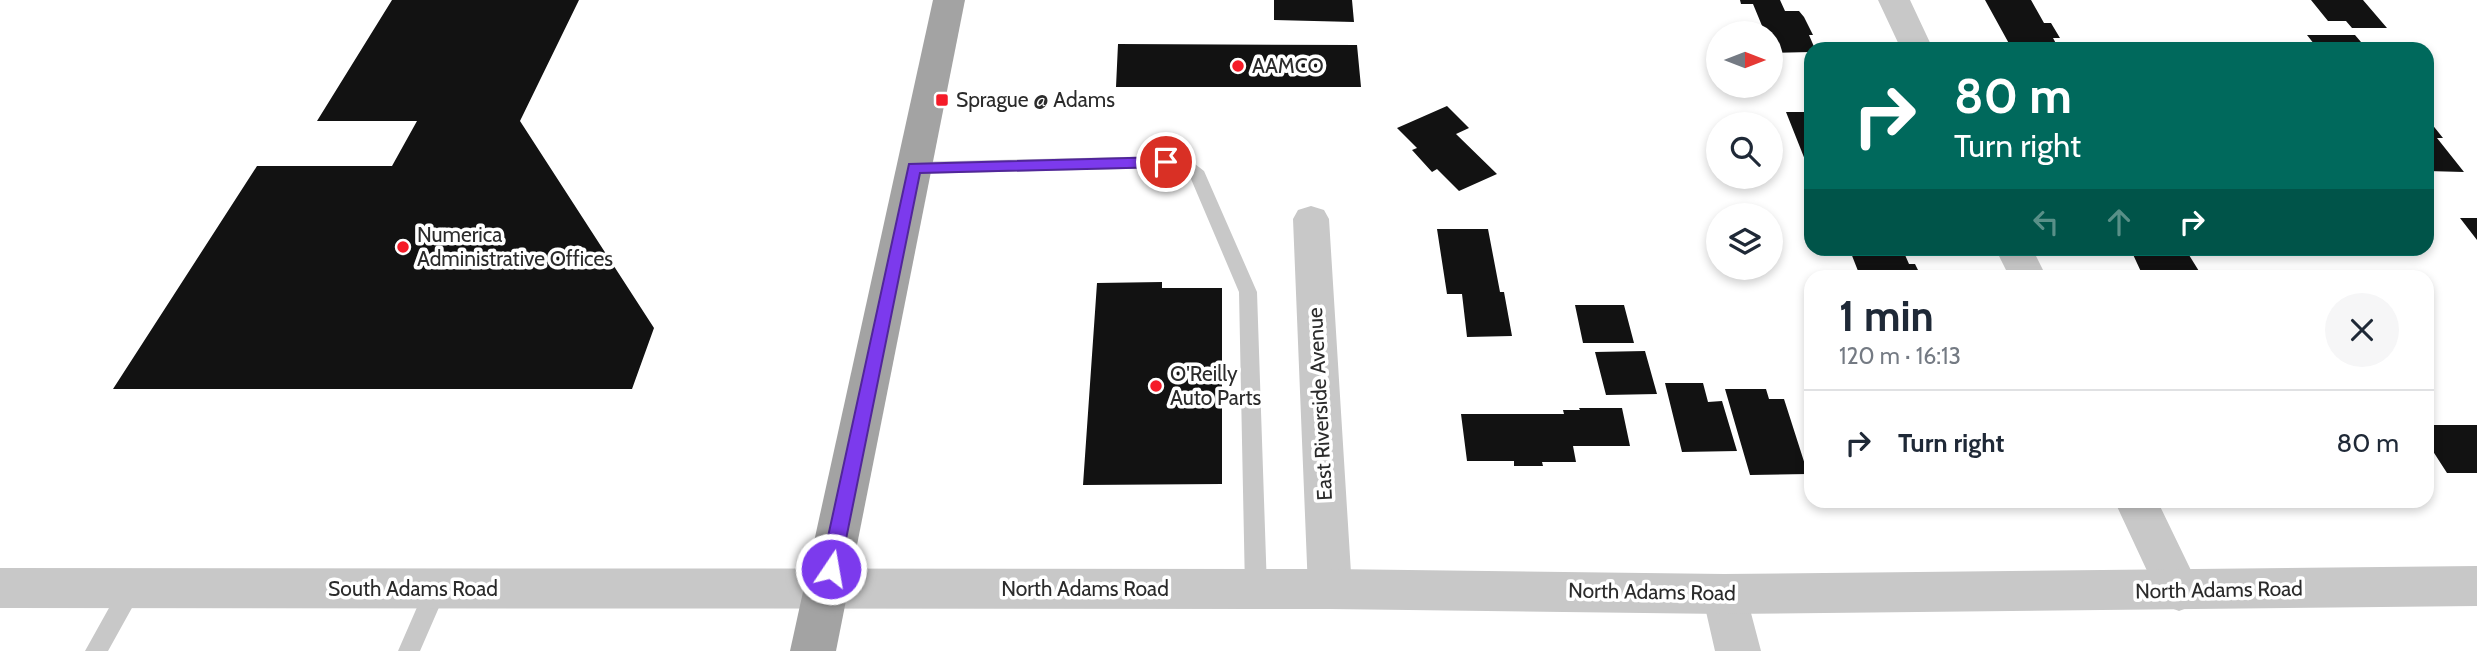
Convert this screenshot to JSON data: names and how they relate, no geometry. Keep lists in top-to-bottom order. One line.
{"streets":{"street":["East Riverside Avenue","South Adams Road","North Adams Road"]},"crossings":[["East Riverside Avenue","North Adams Road"],["South Adams Road","North Adams Road"]],"places":{"other":["AAMCO","Numerica Administrative Offices","O'Reilly Auto Parts"],"transit":["Sprague @ Adams"]},"north":"right","page":{"turn":["80 m","Turn right"],"heading":["1 min","120 m · 16:13"],"list":[{"name":"Turn right","value":"80 m"}]}}
